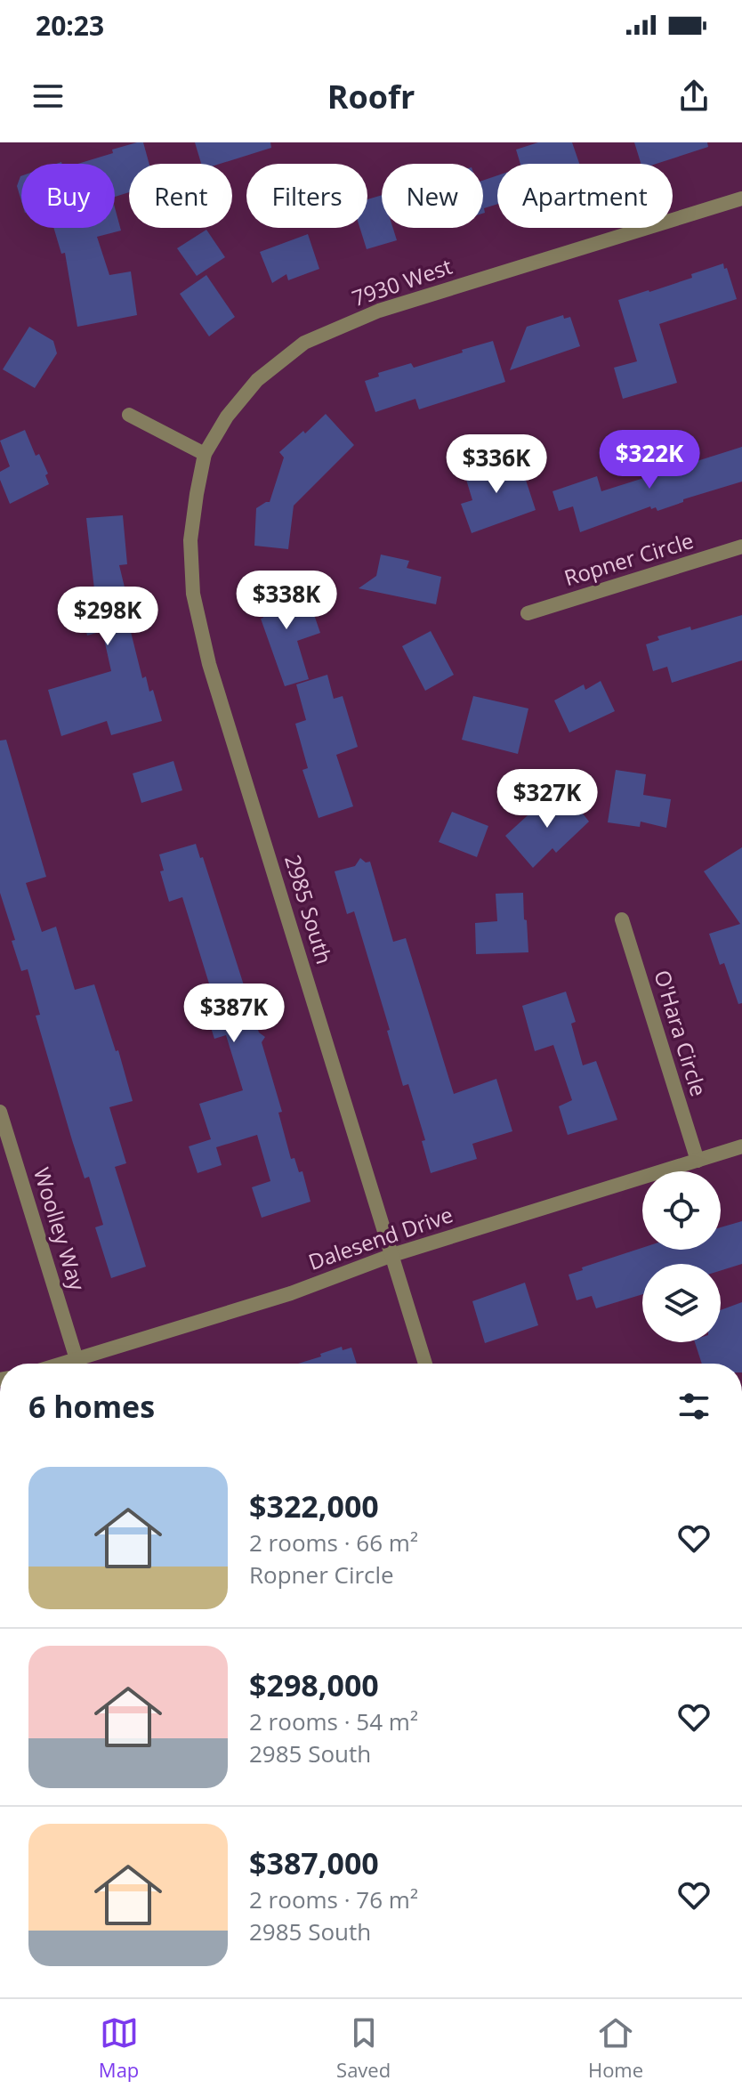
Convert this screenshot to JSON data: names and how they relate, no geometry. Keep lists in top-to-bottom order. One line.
{"streets":{"street":["7930 West","Ropner Circle","2985 South","O'Hara Circle","Woolley Way","Dalesend Drive"]},"crossings":[["7930 West","2985 South"],["2985 South","Dalesend Drive"],["O'Hara Circle","Dalesend Drive"],["Woolley Way","Dalesend Drive"]],"page":{"status":"20:23","header":"Roofr","chip":["Buy","Rent","Filters","New","Apartment"],"price":["$322K","$336K","$338K","$298K","$327K","$387K"],"heading":"6 homes","list":[{"name":"$322,000","note":"2 rooms · 66 m² · Ropner Circle"},{"name":"$298,000","note":"2 rooms · 54 m² · 2985 South"},{"name":"$387,000","note":"2 rooms · 76 m² · 2985 South"}],"tabs":["Map","Saved","Home"]}}
